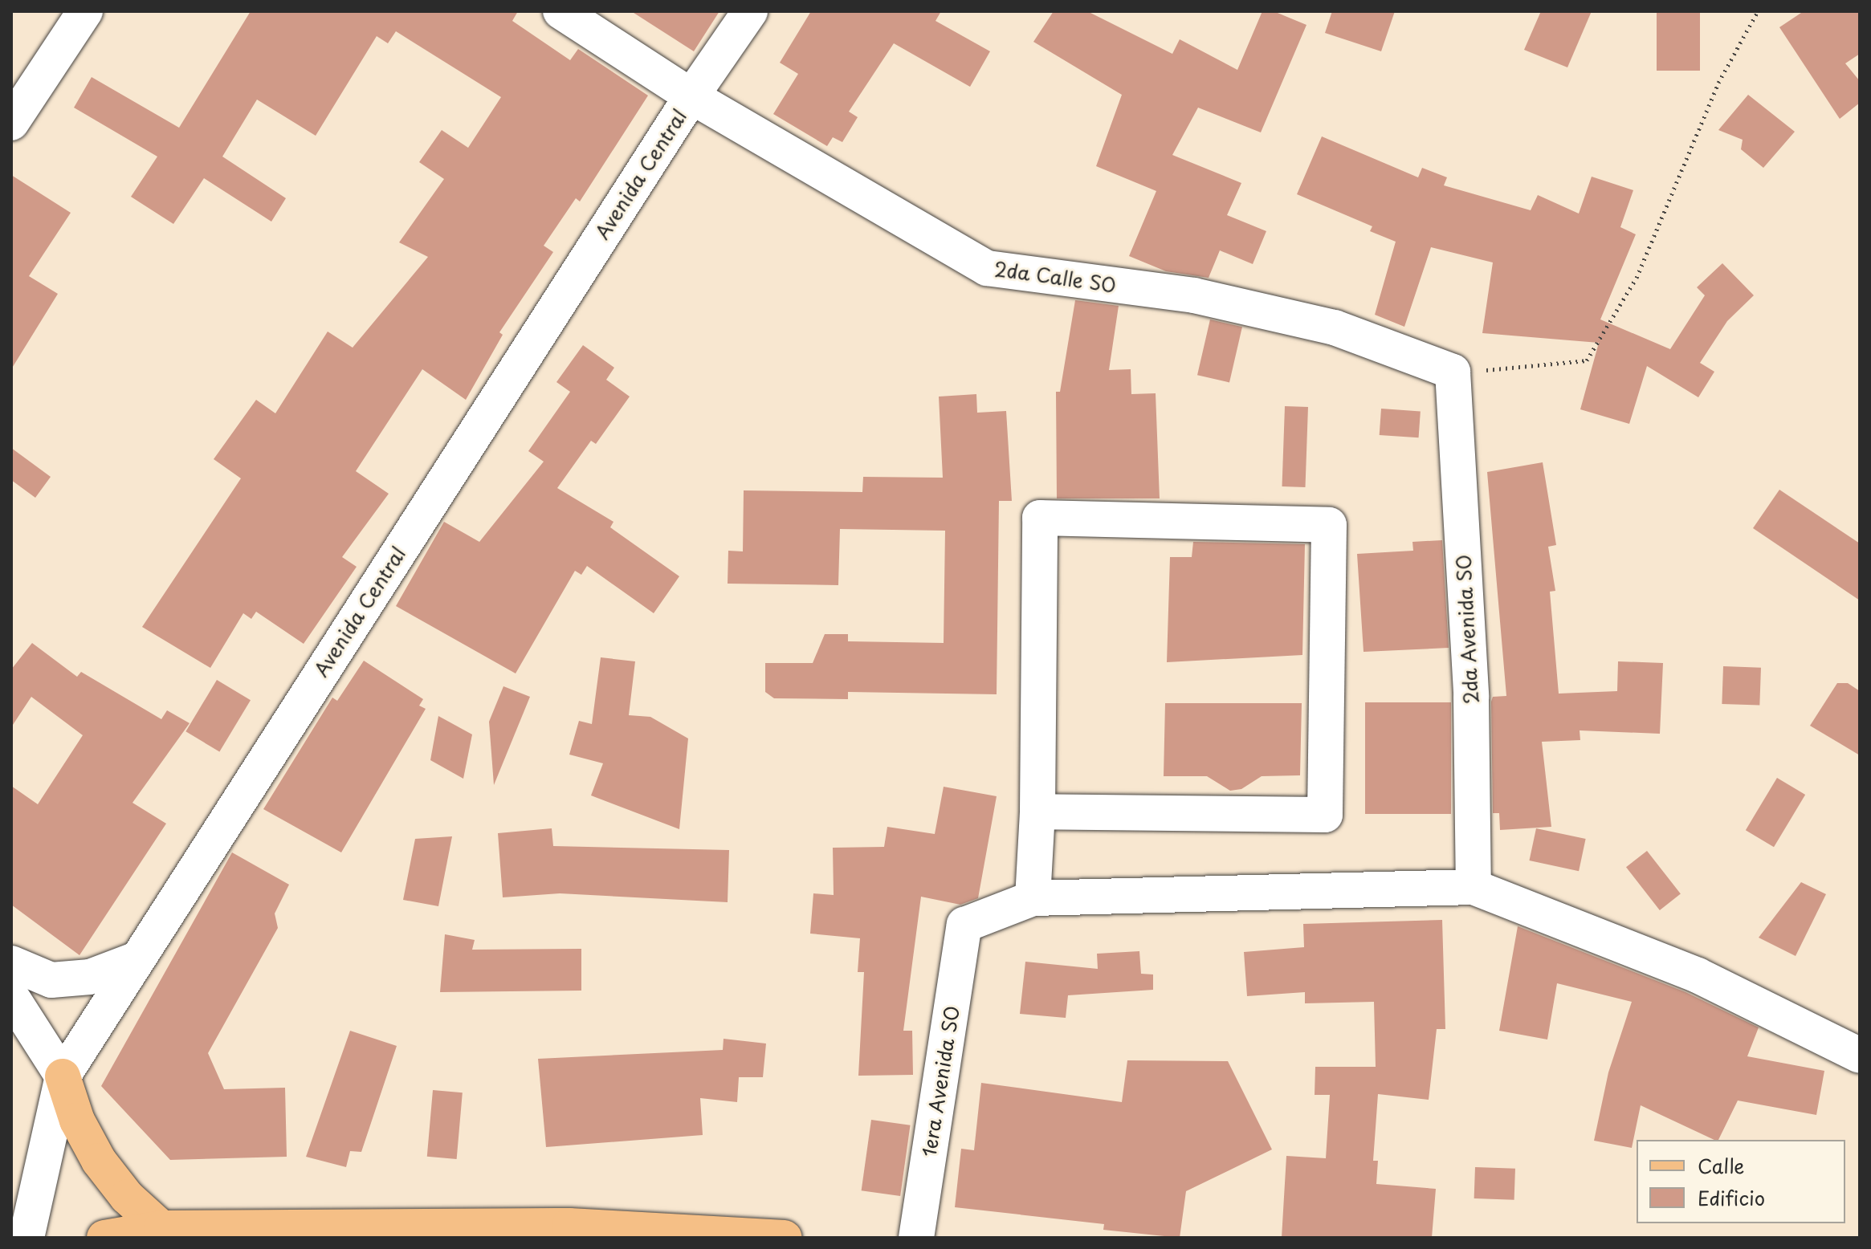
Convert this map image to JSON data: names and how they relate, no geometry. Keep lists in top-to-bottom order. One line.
{"streets":{"street":["Avenida Central","2da Calle SO","2da Avenida SO","1era Avenida SO"]},"crossings":[["Avenida Central","2da Calle SO"],["2da Calle SO","2da Avenida SO"]],"legend":["Calle","Edificio"]}
